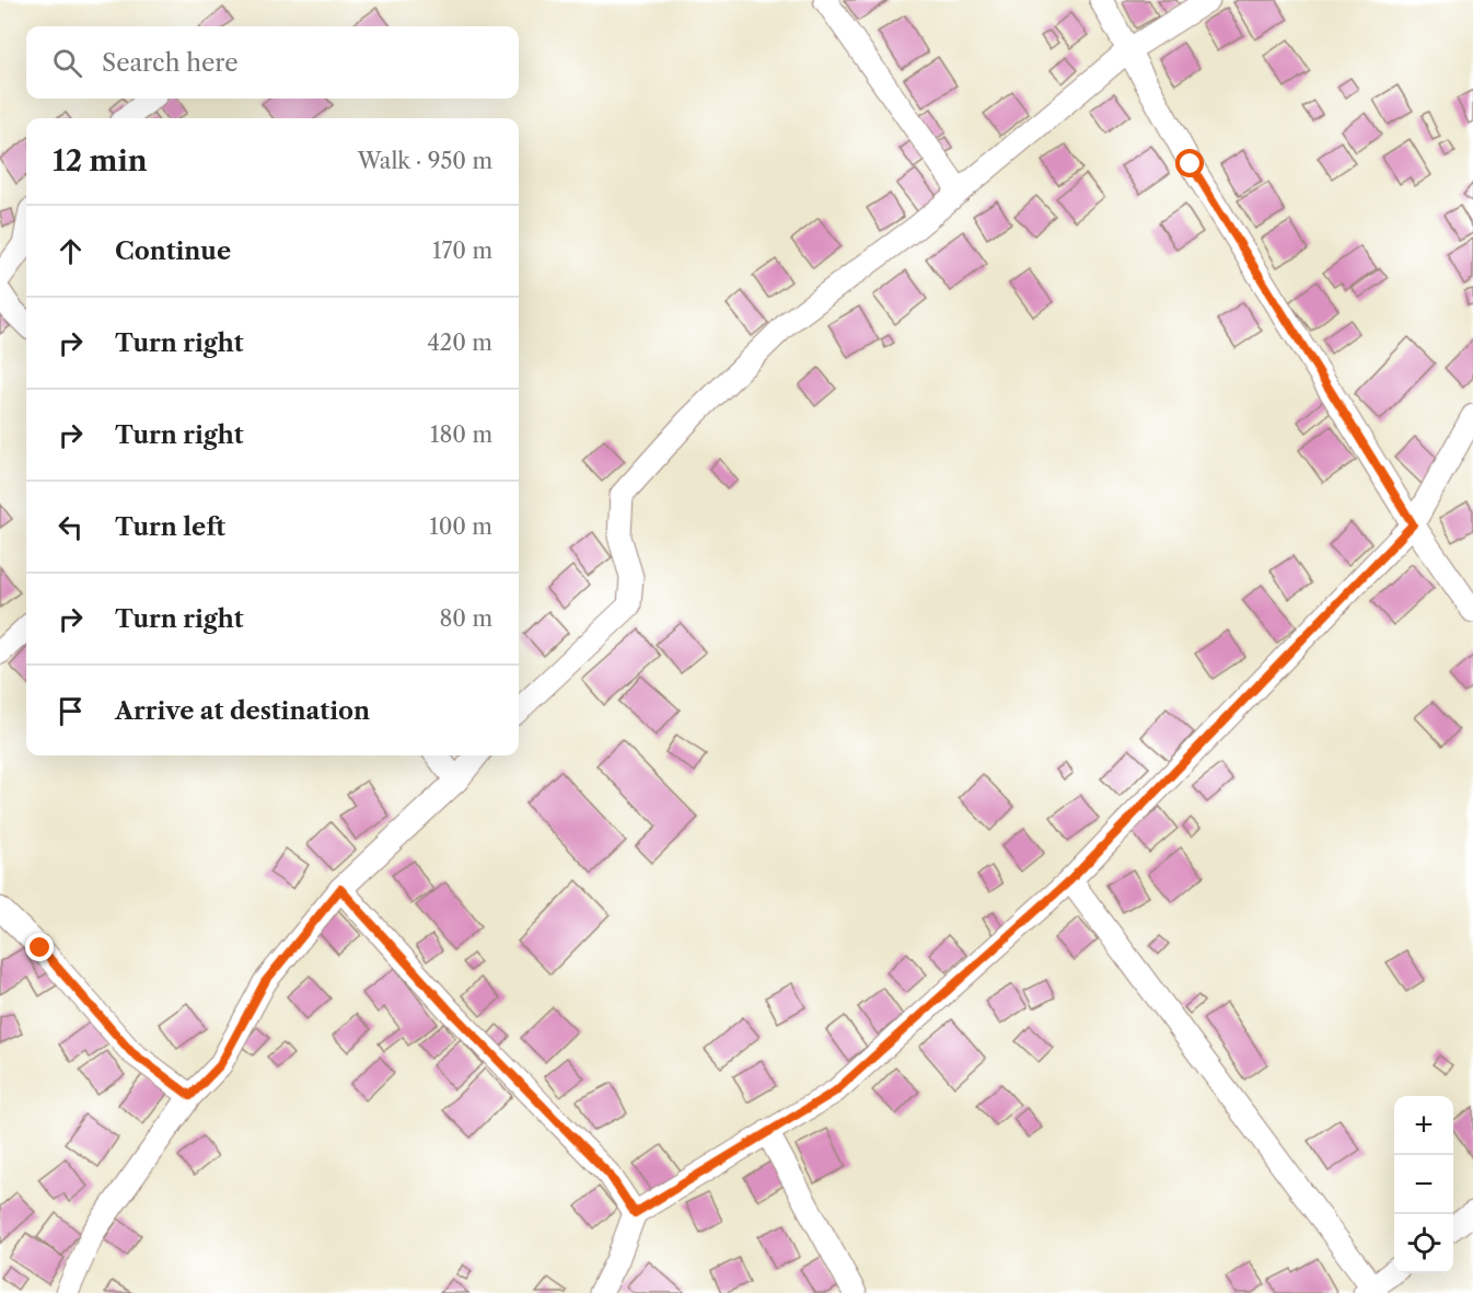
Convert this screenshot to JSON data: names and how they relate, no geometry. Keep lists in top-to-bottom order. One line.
{"page":{"search":"Search here","heading":["12 min","Walk · 950 m"],"list":[["Continue","170 m"],["Turn right","420 m"],["Turn right","180 m"],["Turn left","100 m"],["Turn right","80 m"],"Arrive at destination"],"map_buttons":["+","−"]}}
